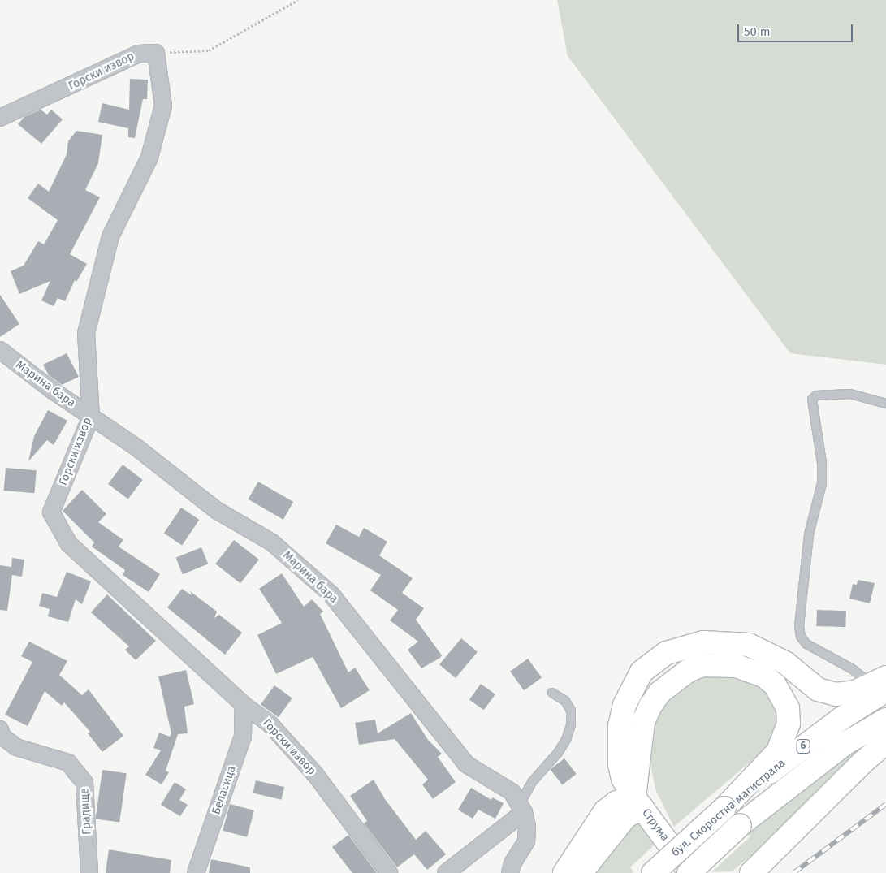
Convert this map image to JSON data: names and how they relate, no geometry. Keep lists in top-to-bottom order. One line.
{"streets":{"main road":["6","бул. Скоростна магистрала","Струма"],"street":["Горски извор","Марина бара","Беласица","Градище"]},"crossings":[["Горски извор","Марина бара"],["Горски извор","Беласица"],["бул. Скоростна магистрала","Струма"]],"scale_bar":"50 m"}
